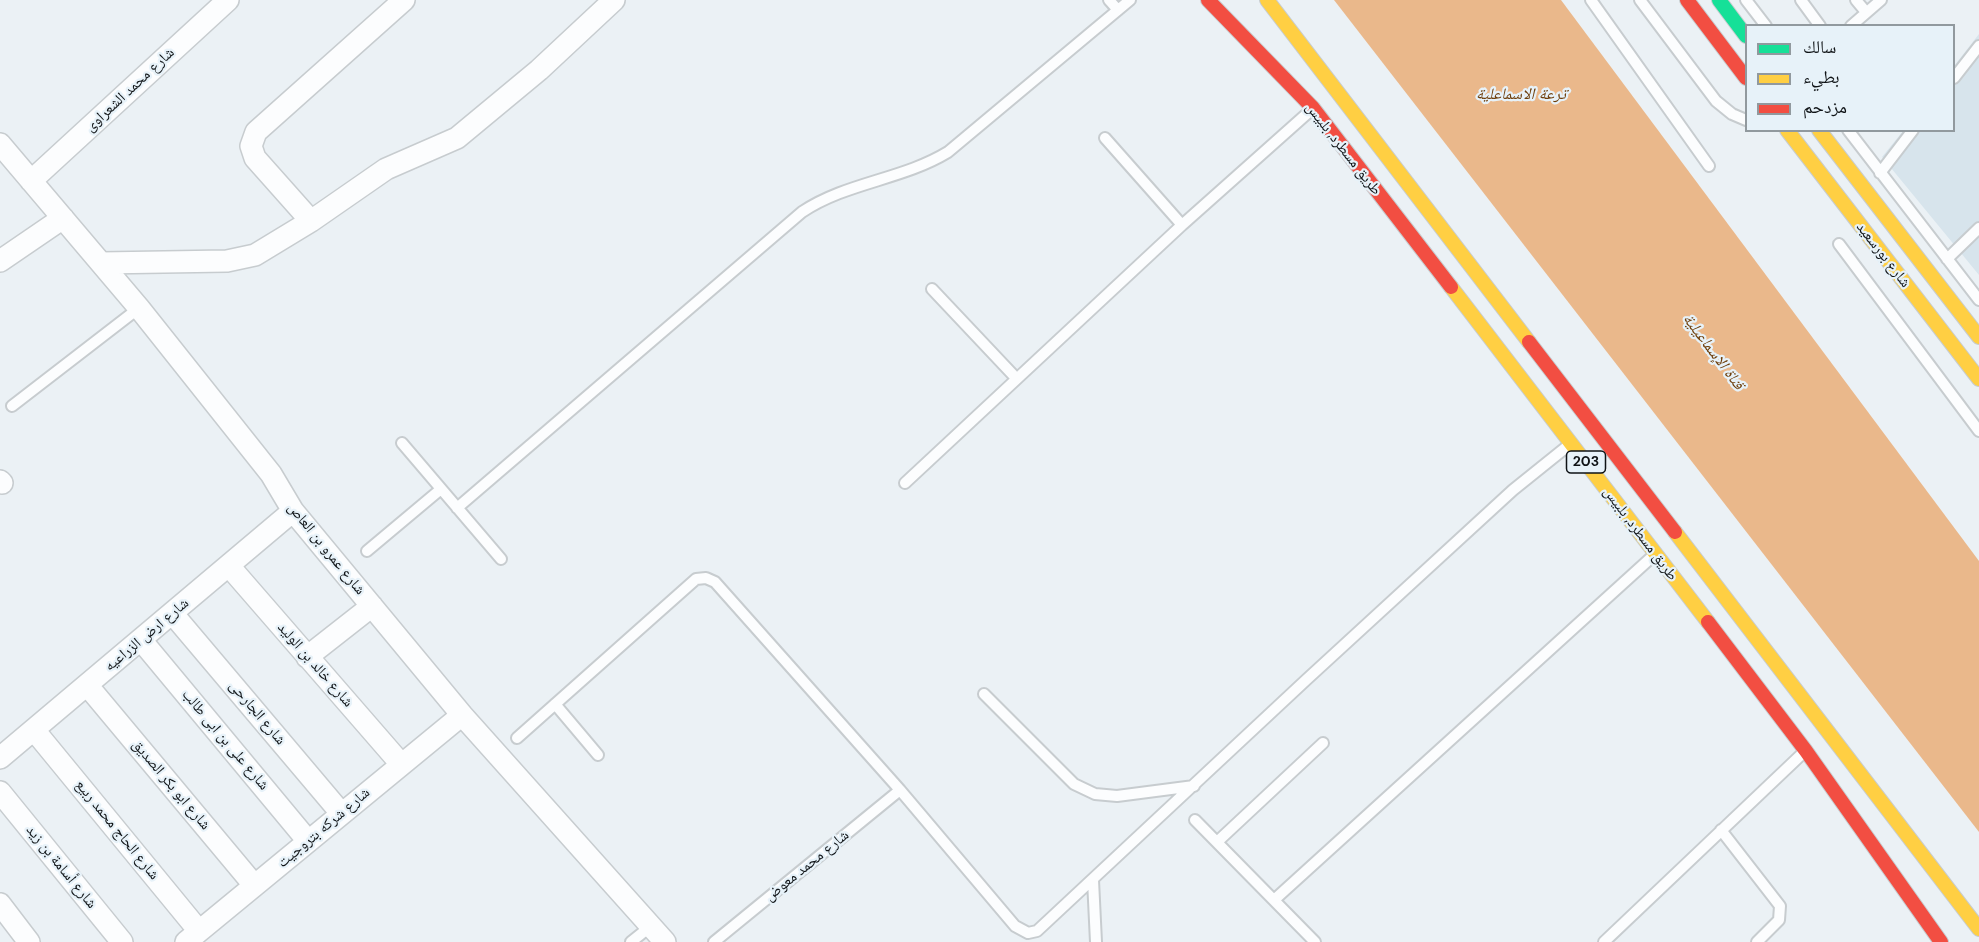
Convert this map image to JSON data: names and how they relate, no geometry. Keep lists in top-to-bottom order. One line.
{"streets":{"main road":["طريق مسطرد, بلبيس","شارع بورسعيد","203"],"street":["شارع محمد الشعراوى","شارع عمرو بن العاص","شارع ارض الزراعيه","شارع خالد بن الوليد","شارع الجارحى","شارع على بن ابى طالب","شارع ابو بكر الصديق","شارع شركه بتروجيت","شارع الحاج محمد ربيع","شارع أسامة بن زيد"],"lane":["شارع محمد معوض"]},"crossings":[["شارع محمد الشعراوى","شارع عمرو بن العاص"],["شارع عمرو بن العاص","شارع ارض الزراعيه"],["شارع عمرو بن العاص","شارع شركه بتروجيت"],["شارع ارض الزراعيه","شارع خالد بن الوليد"],["شارع ارض الزراعيه","شارع الجارحى"],["شارع ارض الزراعيه","شارع على بن ابى طالب"],["شارع ارض الزراعيه","شارع ابو بكر الصديق"],["شارع ارض الزراعيه","شارع الحاج محمد ربيع"],["شارع خالد بن الوليد","شارع شركه بتروجيت"],["شارع الجارحى","شارع شركه بتروجيت"],["شارع على بن ابى طالب","شارع شركه بتروجيت"],["شارع ابو بكر الصديق","شارع شركه بتروجيت"],["شارع شركه بتروجيت","شارع الحاج محمد ربيع"]],"water":["ترعة الاسماعلية","قناة الإسماعيلية"],"legend":["سالك","بطيء","مزدحم"]}
